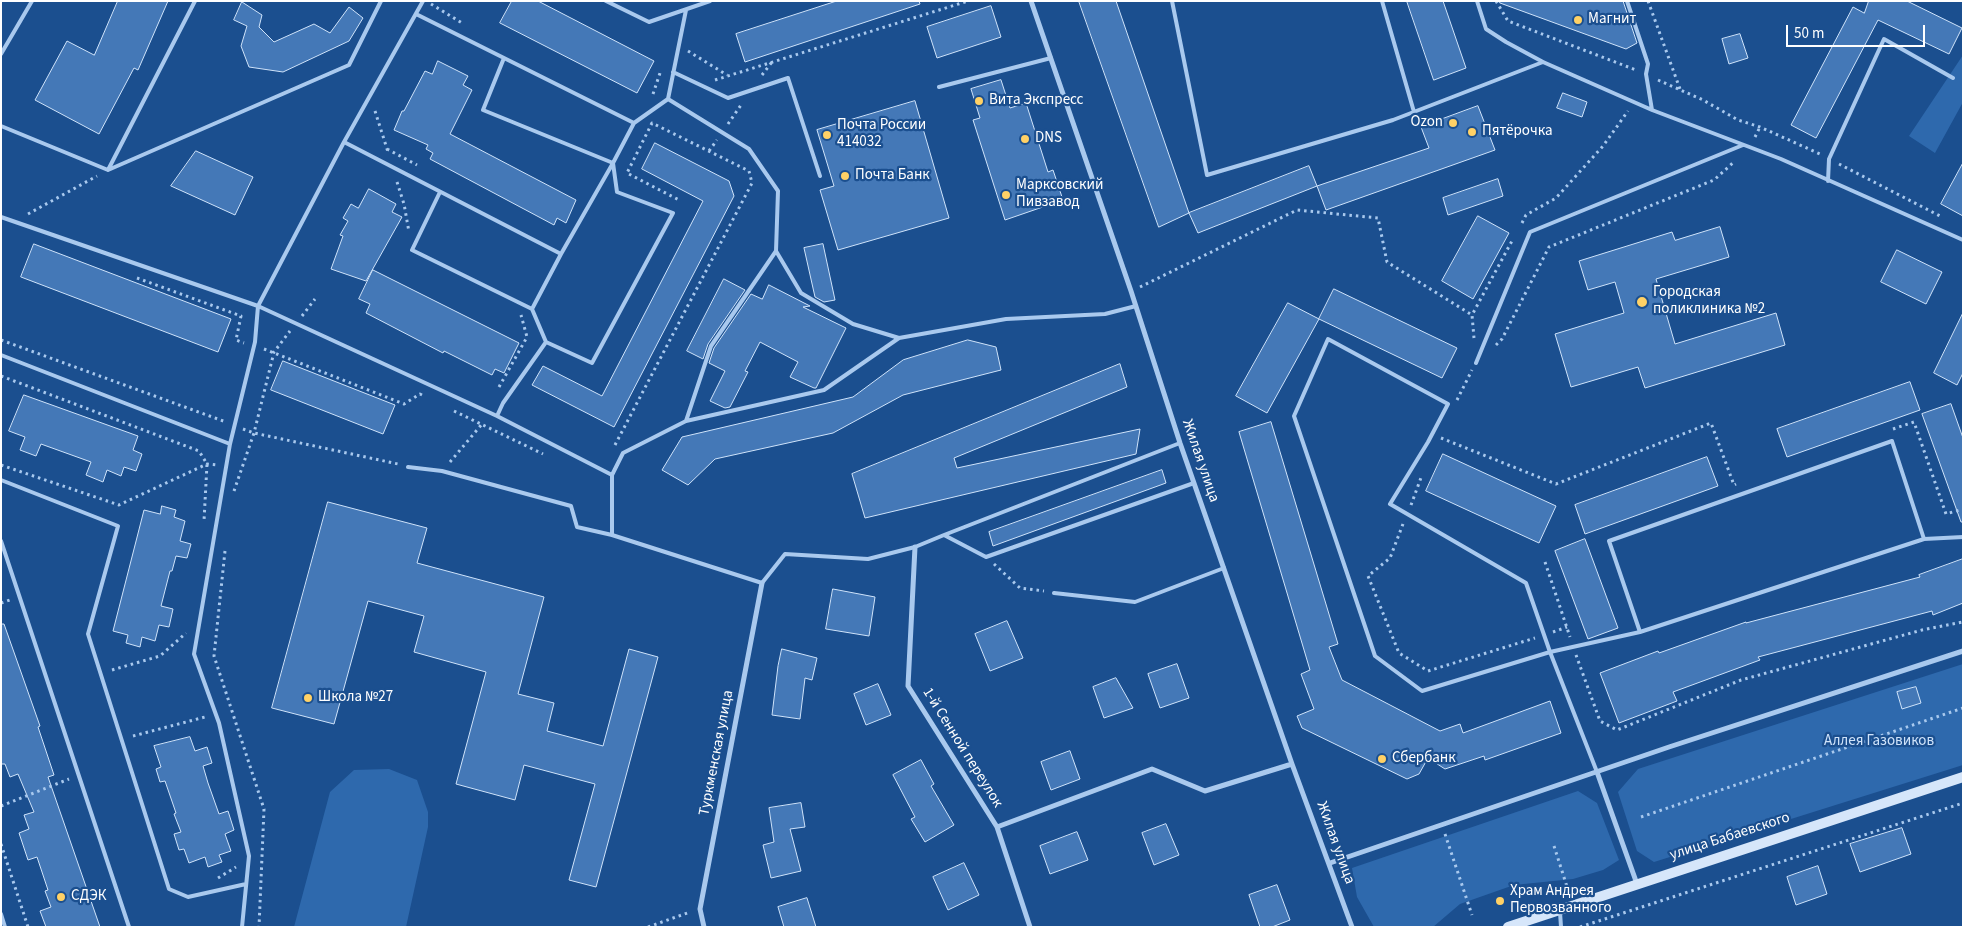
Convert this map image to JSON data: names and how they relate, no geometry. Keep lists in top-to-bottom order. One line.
{"streets":{"main road":["улица Бабаевского"],"street":["Жилая улица","1-й Сенной переулок","Туркменская улица"]},"parks":["Аллея Газовиков"],"places":["Магнит","Вита Экспресс","Ozon","Пятёрочка","Почта России 414032","DNS","Почта Банк","Марксовский Пивзавод","Городская поликлиника №2","Школа №27","Сбербанк","СДЭК","Храм Андрея Первозванного"],"scale_bar":"50 m"}
